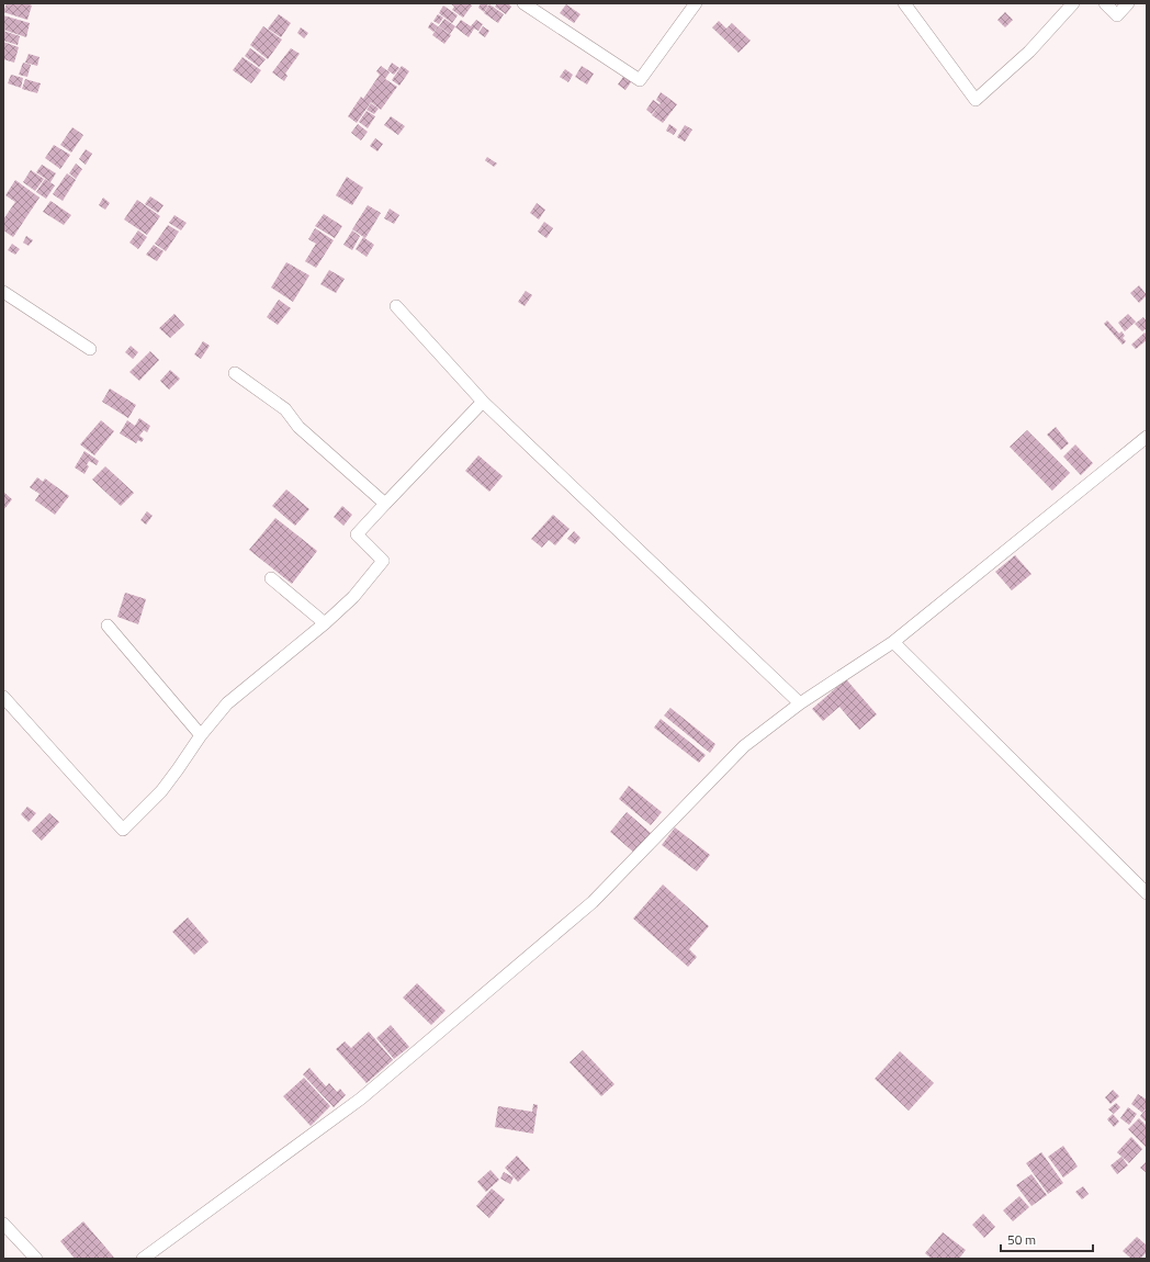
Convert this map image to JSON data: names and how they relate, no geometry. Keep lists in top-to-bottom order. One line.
{"scale_bar":"50 m"}
